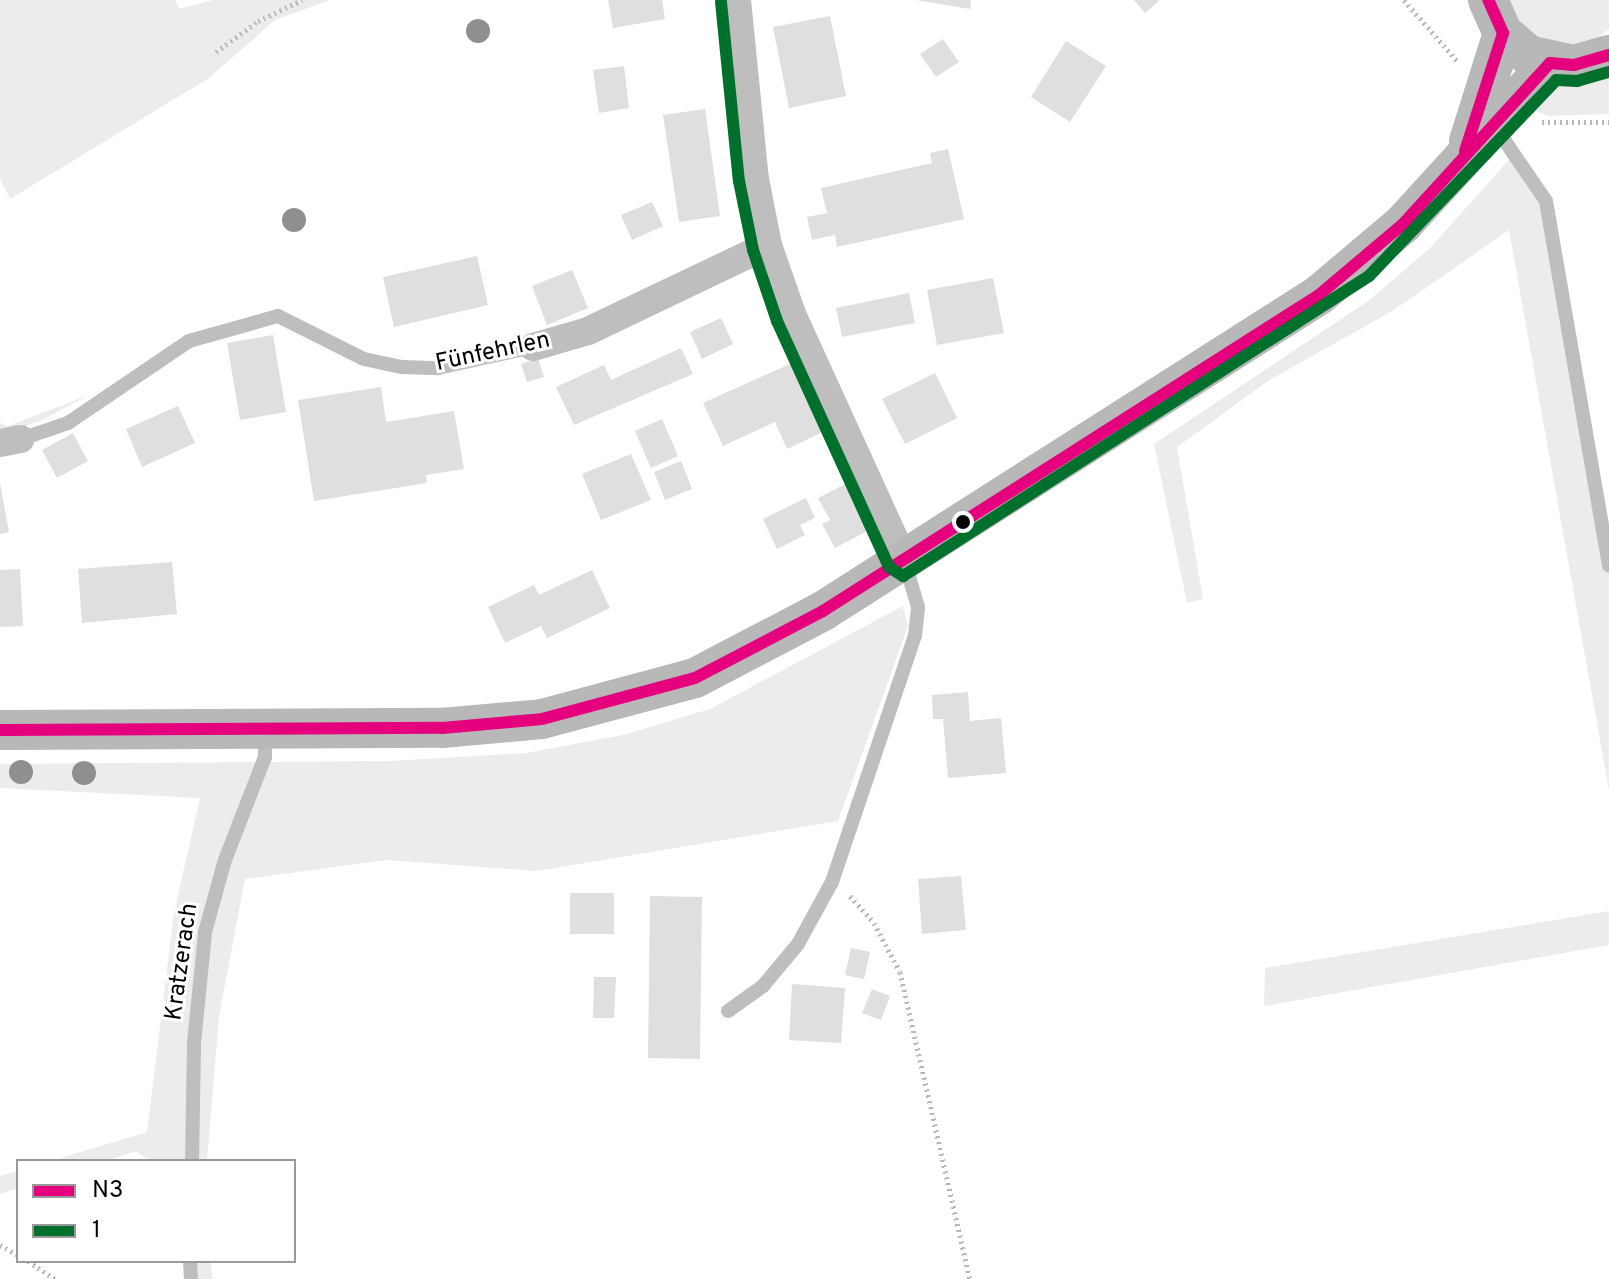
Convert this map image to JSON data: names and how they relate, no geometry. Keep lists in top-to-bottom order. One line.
{"streets":{"street":["Fünfehrlen"],"lane":["Kratzerach"]},"lines":["transit line N3","transit line 1"],"legend":["N3","1"]}
